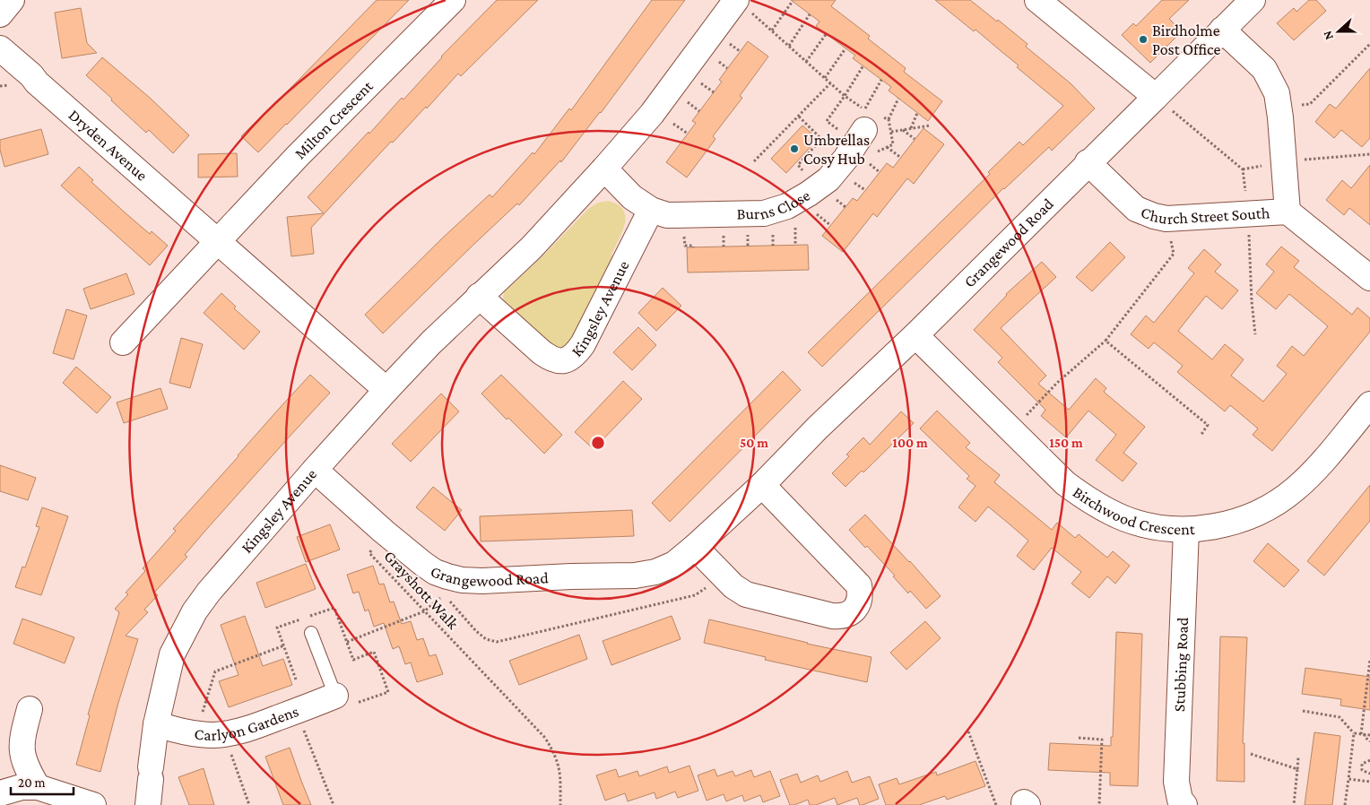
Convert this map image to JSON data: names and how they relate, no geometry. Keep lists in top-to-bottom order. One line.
{"streets":{"street":["Milton Crescent","Dryden Avenue","Burns Close","Church Street South","Grangewood Road","Kingsley Avenue","Birchwood Crescent","Stubbing Road","Carlyon Gardens"],"path":["Grayshott Walk"]},"crossings":[["Milton Crescent","Dryden Avenue"],["Dryden Avenue","Kingsley Avenue"],["Burns Close","Kingsley Avenue"],["Church Street South","Grangewood Road"],["Grangewood Road","Kingsley Avenue"],["Grangewood Road","Birchwood Crescent"],["Grangewood Road","Grayshott Walk"],["Kingsley Avenue","Carlyon Gardens"],["Birchwood Crescent","Stubbing Road"]],"places":["Birdholme Post Office","Umbrellas Cosy Hub"],"scale_bar":"20 m","north":"left","rings":["50 m","100 m","150 m"]}
